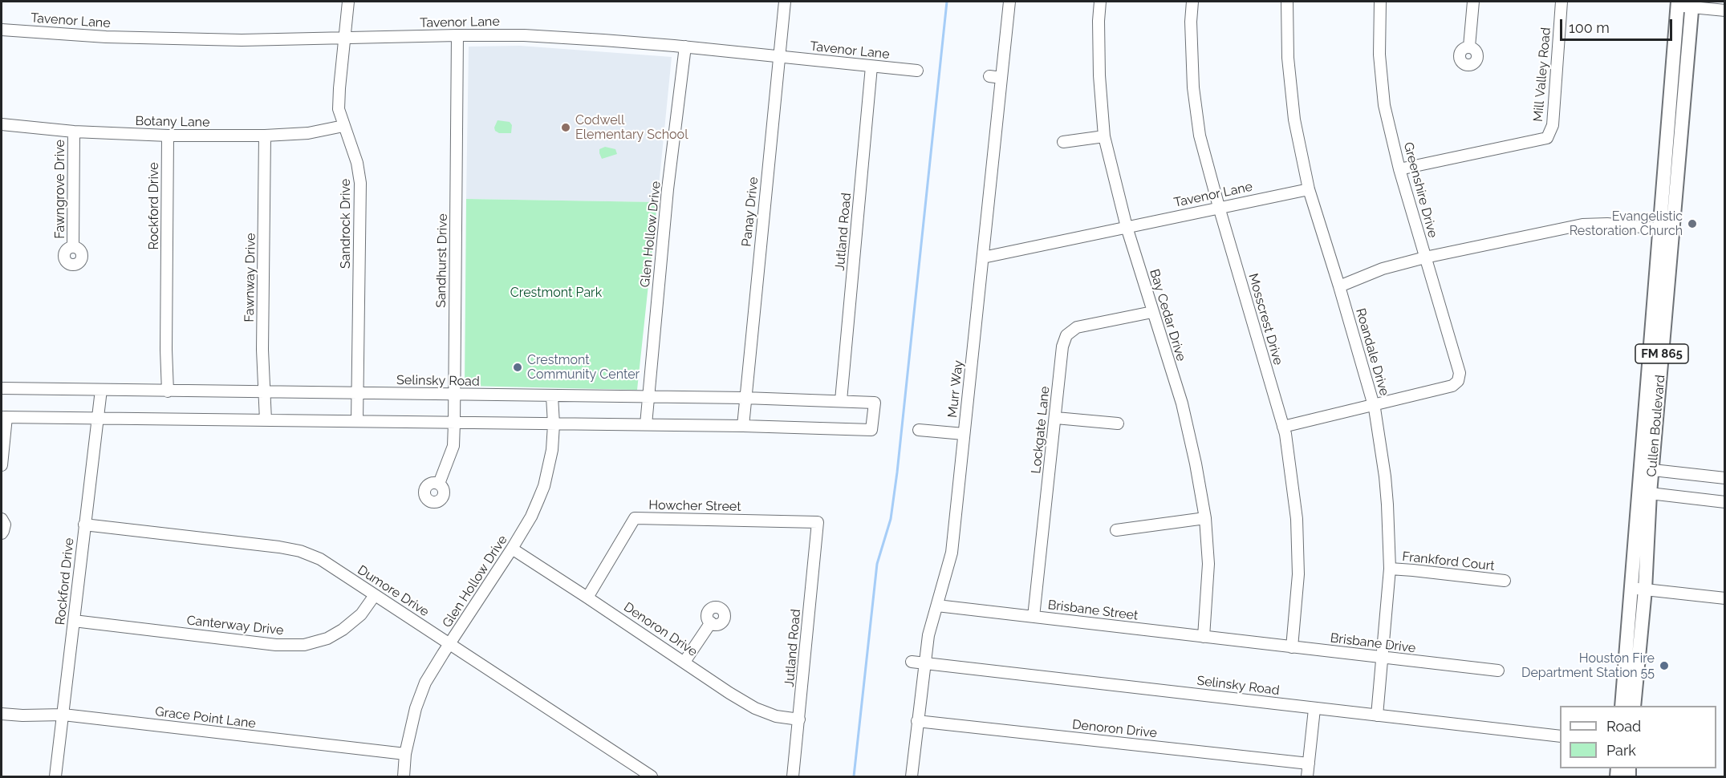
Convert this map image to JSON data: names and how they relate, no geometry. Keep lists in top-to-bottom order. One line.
{"streets":{"main road":["FM 865","Cullen Boulevard"],"street":["Tavenor Lane","Mill Valley Road","Botany Lane","Fawngrove Drive","Greenshire Drive","Rockford Drive","Panay Drive","Sandrock Drive","Jutland Road","Glen Hollow Drive","Sandhurst Drive","Fawnway Drive","Bay Cedar Drive","Mosscrest Drive","Roandale Drive","Selinsky Road","Murr Way","Lockgate Lane","Howcher Street","Frankford Court","Dumore Drive","Brisbane Street","Canterway Drive","Denoron Drive","Brisbane Drive","Grace Point Lane"]},"crossings":[["Tavenor Lane","Panay Drive"],["Tavenor Lane","Sandrock Drive"],["Tavenor Lane","Jutland Road"],["Tavenor Lane","Glen Hollow Drive"],["Tavenor Lane","Sandhurst Drive"],["Tavenor Lane","Bay Cedar Drive"],["Tavenor Lane","Mosscrest Drive"],["Tavenor Lane","Roandale Drive"],["Tavenor Lane","Murr Way"],["Mill Valley Road","Greenshire Drive"],["Botany Lane","Fawngrove Drive"],["Botany Lane","Rockford Drive"],["Botany Lane","Sandrock Drive"],["Botany Lane","Fawnway Drive"],["Greenshire Drive","Roandale Drive"],["Rockford Drive","Selinsky Road"],["Rockford Drive","Dumore Drive"],["Rockford Drive","Canterway Drive"],["Rockford Drive","Grace Point Lane"],["Panay Drive","Selinsky Road"],["Sandrock Drive","Selinsky Road"],["Jutland Road","Selinsky Road"],["Jutland Road","Howcher Street"],["Jutland Road","Denoron Drive"],["Glen Hollow Drive","Selinsky Road"],["Glen Hollow Drive","Dumore Drive"],["Glen Hollow Drive","Denoron Drive"],["Glen Hollow Drive","Grace Point Lane"],["Sandhurst Drive","Selinsky Road"],["Fawnway Drive","Selinsky Road"],["Bay Cedar Drive","Lockgate Lane"],["Bay Cedar Drive","Brisbane Street"],["Mosscrest Drive","Brisbane Drive"],["Roandale Drive","Selinsky Road"],["Roandale Drive","Frankford Court"],["Roandale Drive","Brisbane Drive"],["Selinsky Road","Murr Way"],["Murr Way","Brisbane Street"],["Murr Way","Denoron Drive"],["Lockgate Lane","Brisbane Street"],["Howcher Street","Denoron Drive"],["Dumore Drive","Canterway Drive"],["Brisbane Street","Brisbane Drive"]],"parks":["Crestmont Park"],"places":["Codwell Elementary School","Evangelistic Restoration Church","Crestmont Community Center","Houston Fire Department Station 55"],"legend":["Road","Park"],"scale_bar":"100 m"}
